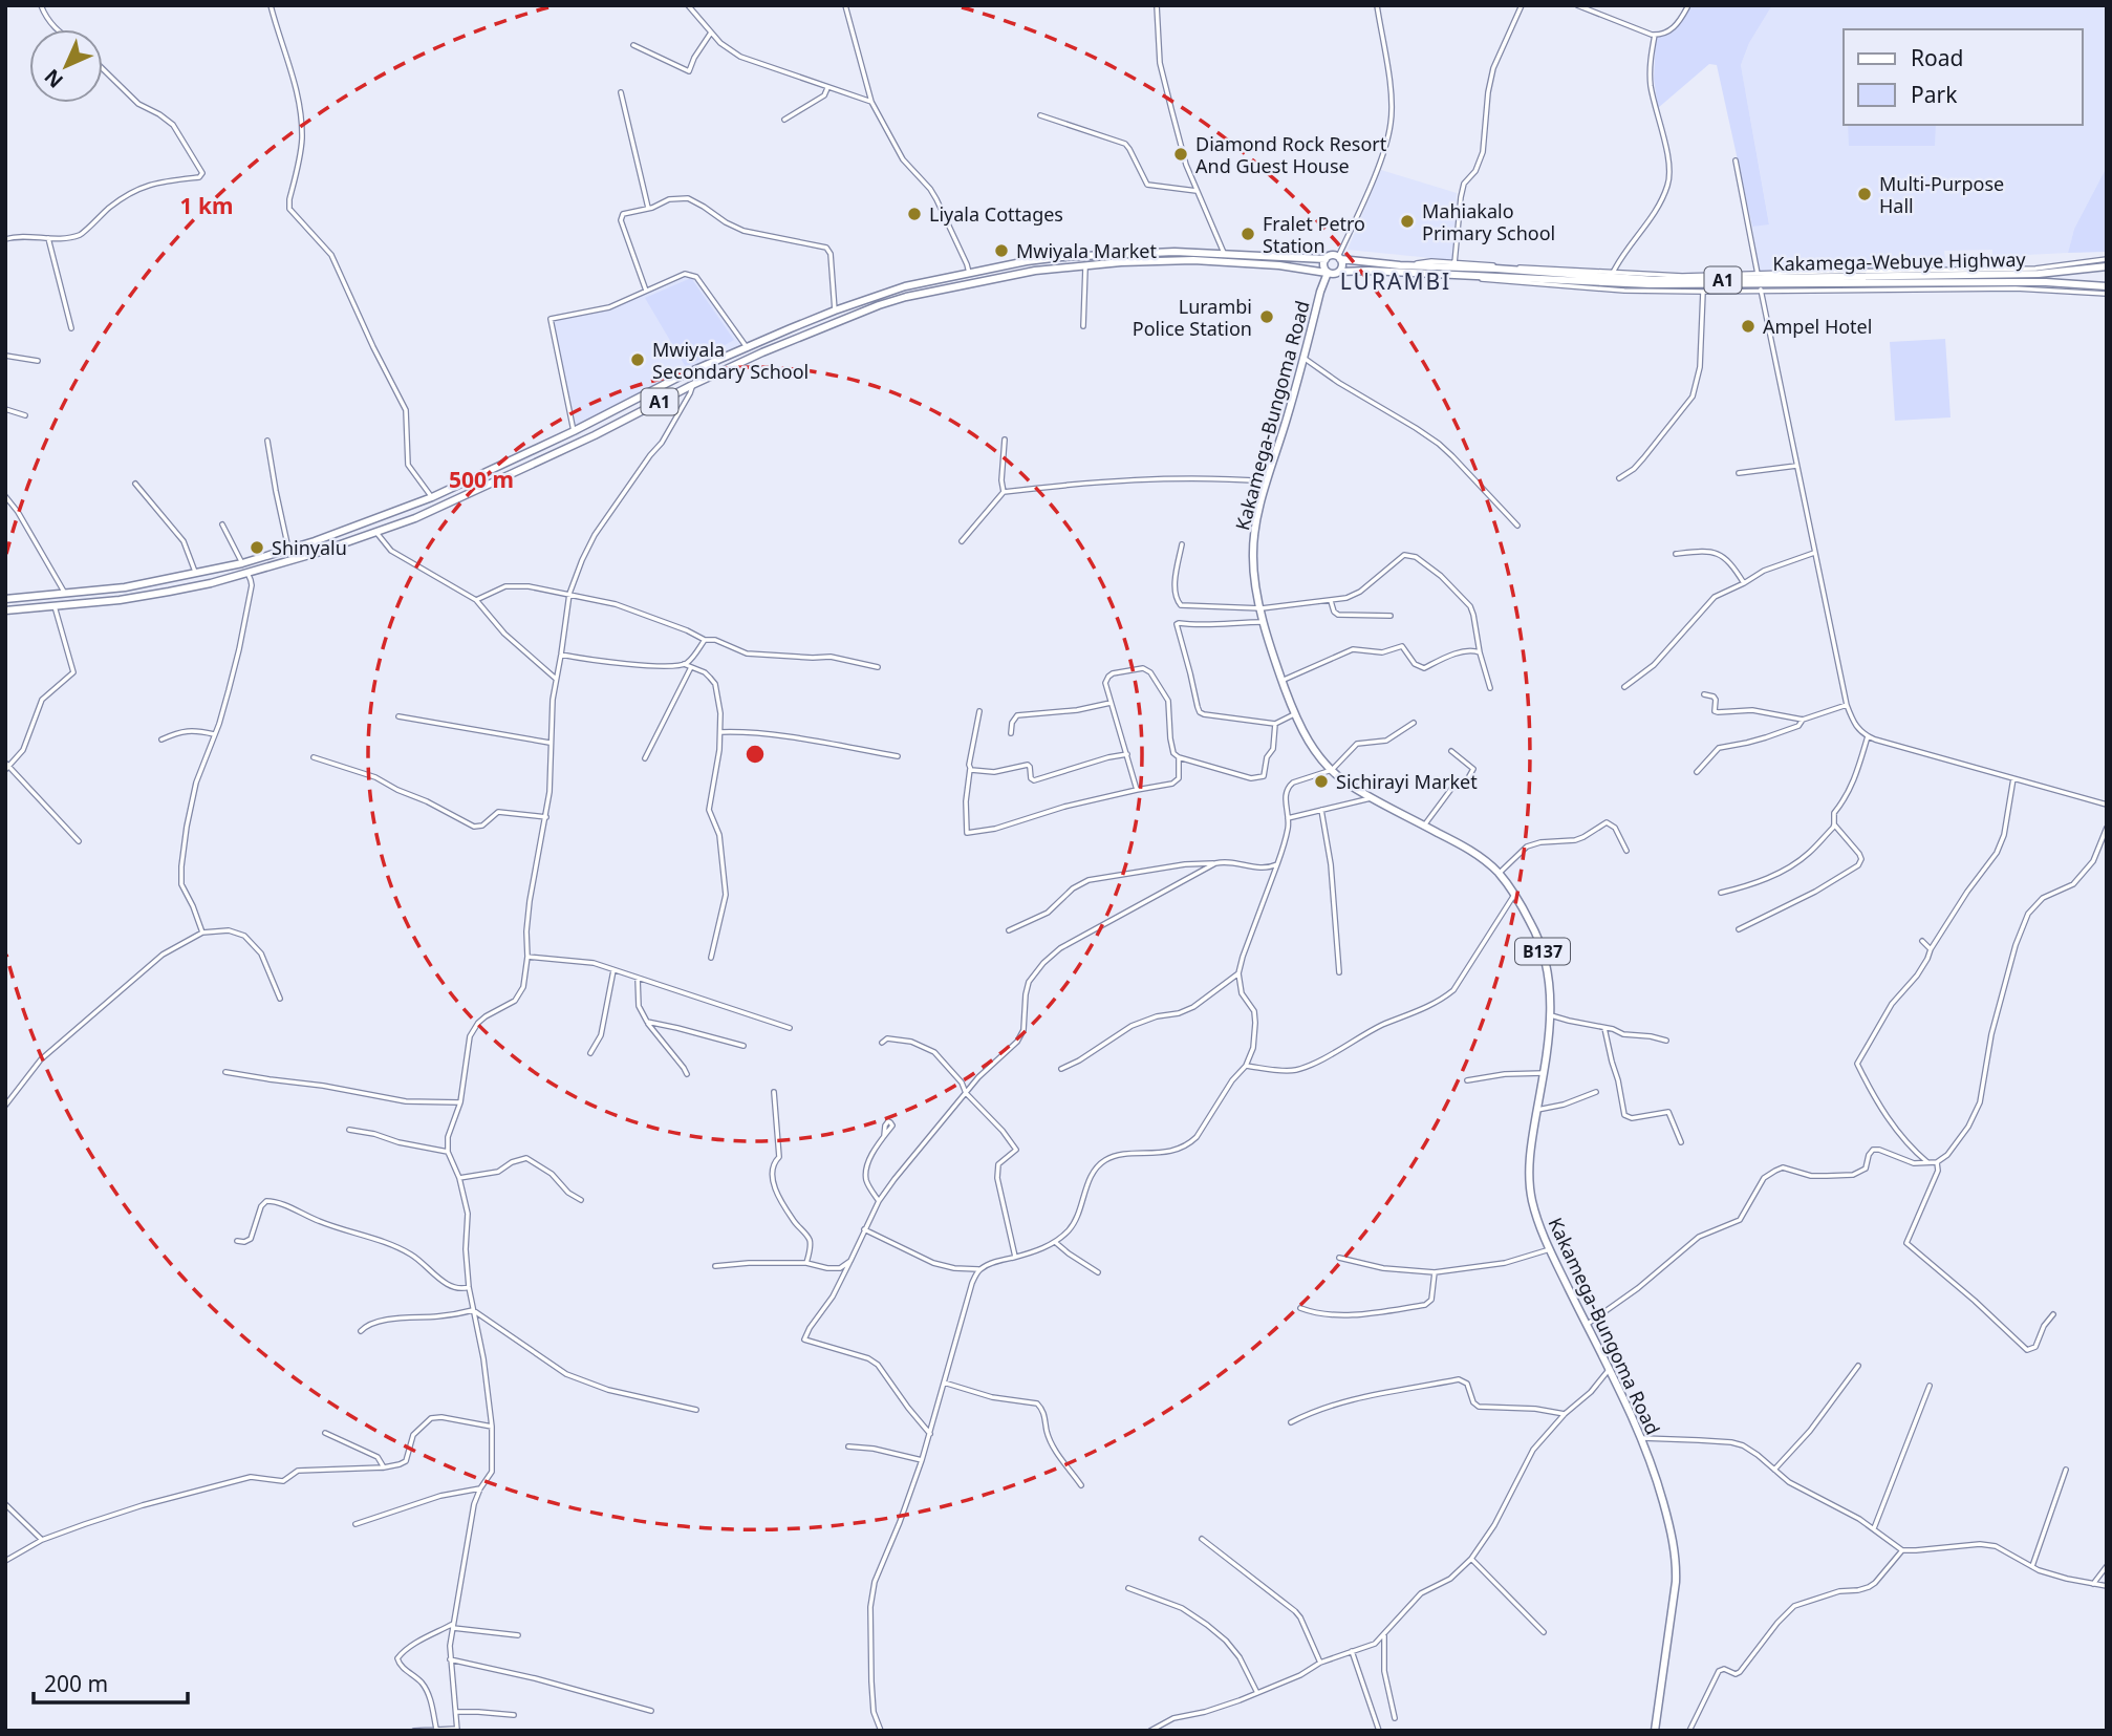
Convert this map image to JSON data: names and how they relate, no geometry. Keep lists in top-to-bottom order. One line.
{"streets":{"main road":["Kakamega-Webuye Highway","A1","Kakamega-Bungoma Road","B137"]},"crossings":[["Kakamega-Webuye Highway","A1"],["Kakamega-Webuye Highway","Kakamega-Bungoma Road"],["A1","Kakamega-Bungoma Road"]],"districts":["LURAMBI"],"places":["Diamond Rock Resort And Guest House","Multi-Purpose Hall","Liyala Cottages","Mahiakalo Primary School","Fralet Petro Station","Mwiyala Market","Lurambi Police Station","Ampel Hotel","Mwiyala Secondary School","Shinyalu","Sichirayi Market"],"legend":["Road","Park"],"scale_bar":"200 m","north":"bottom left","rings":["1 km","500 m"]}
